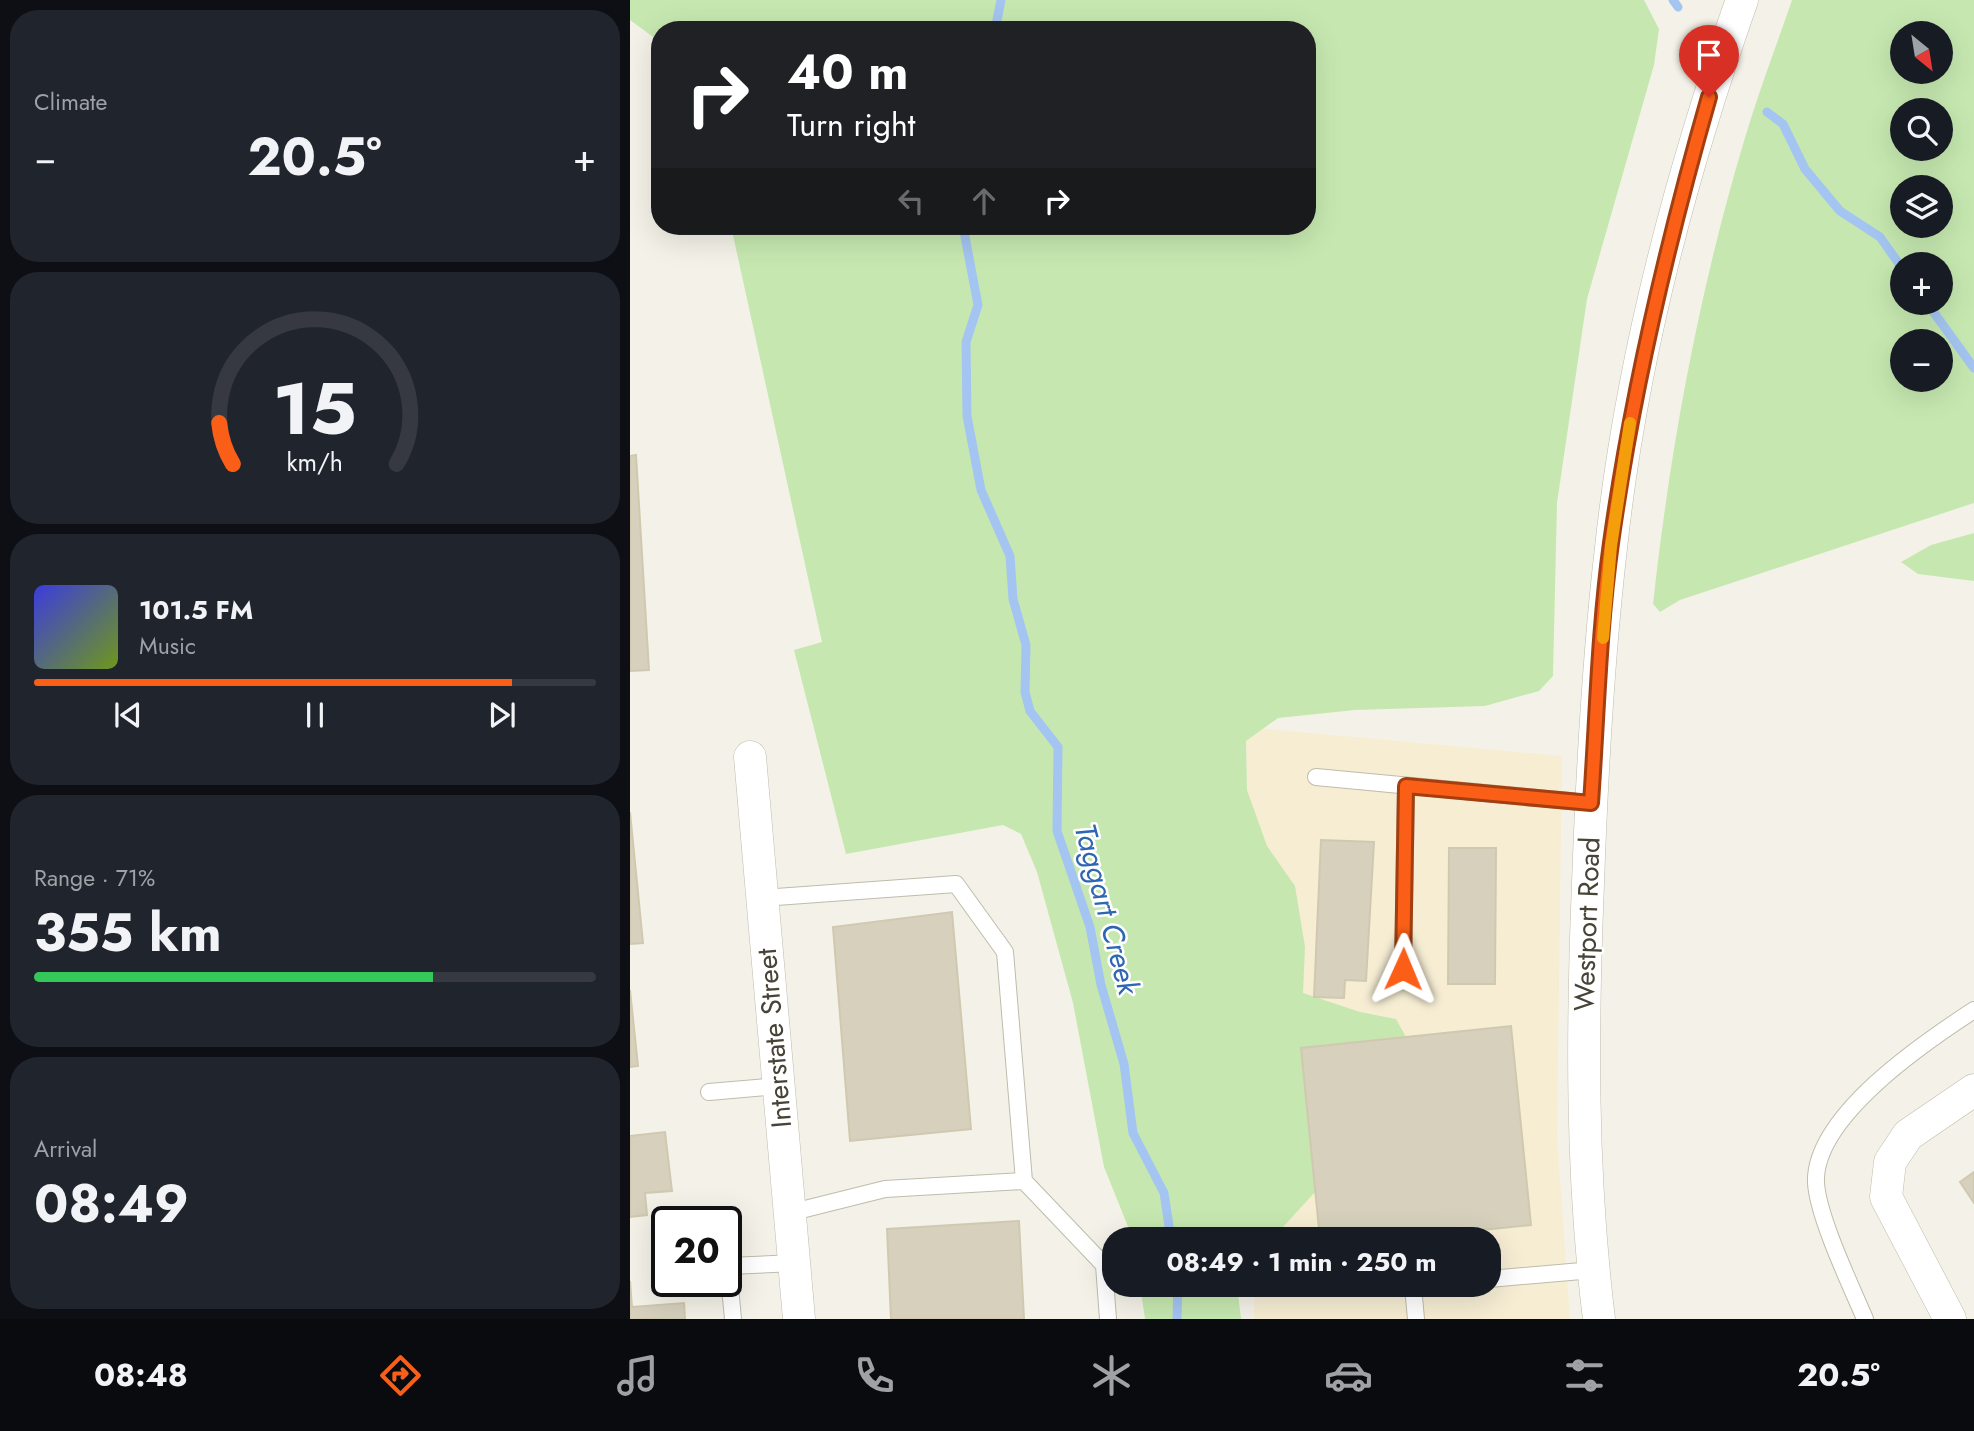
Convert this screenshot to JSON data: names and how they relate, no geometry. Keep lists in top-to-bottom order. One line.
{"streets":{"street":["Westport Road","Interstate Street"]},"water":["Taggart Creek"],"north":"bottom right","page":{"tile":["Climate",["Range · 71%","355 km"],["Arrival","08:49"]],"map_buttons":["+","−"],"turn":["40 m","Turn right"],"heat":["−","20.5°","+"],"song":["101.5 FM","Music"],"limit":"20","trip":"08:49 · 1 min · 250 m","tabs":["08:48","20.5°"],"gauge":["15","km/h"]}}
